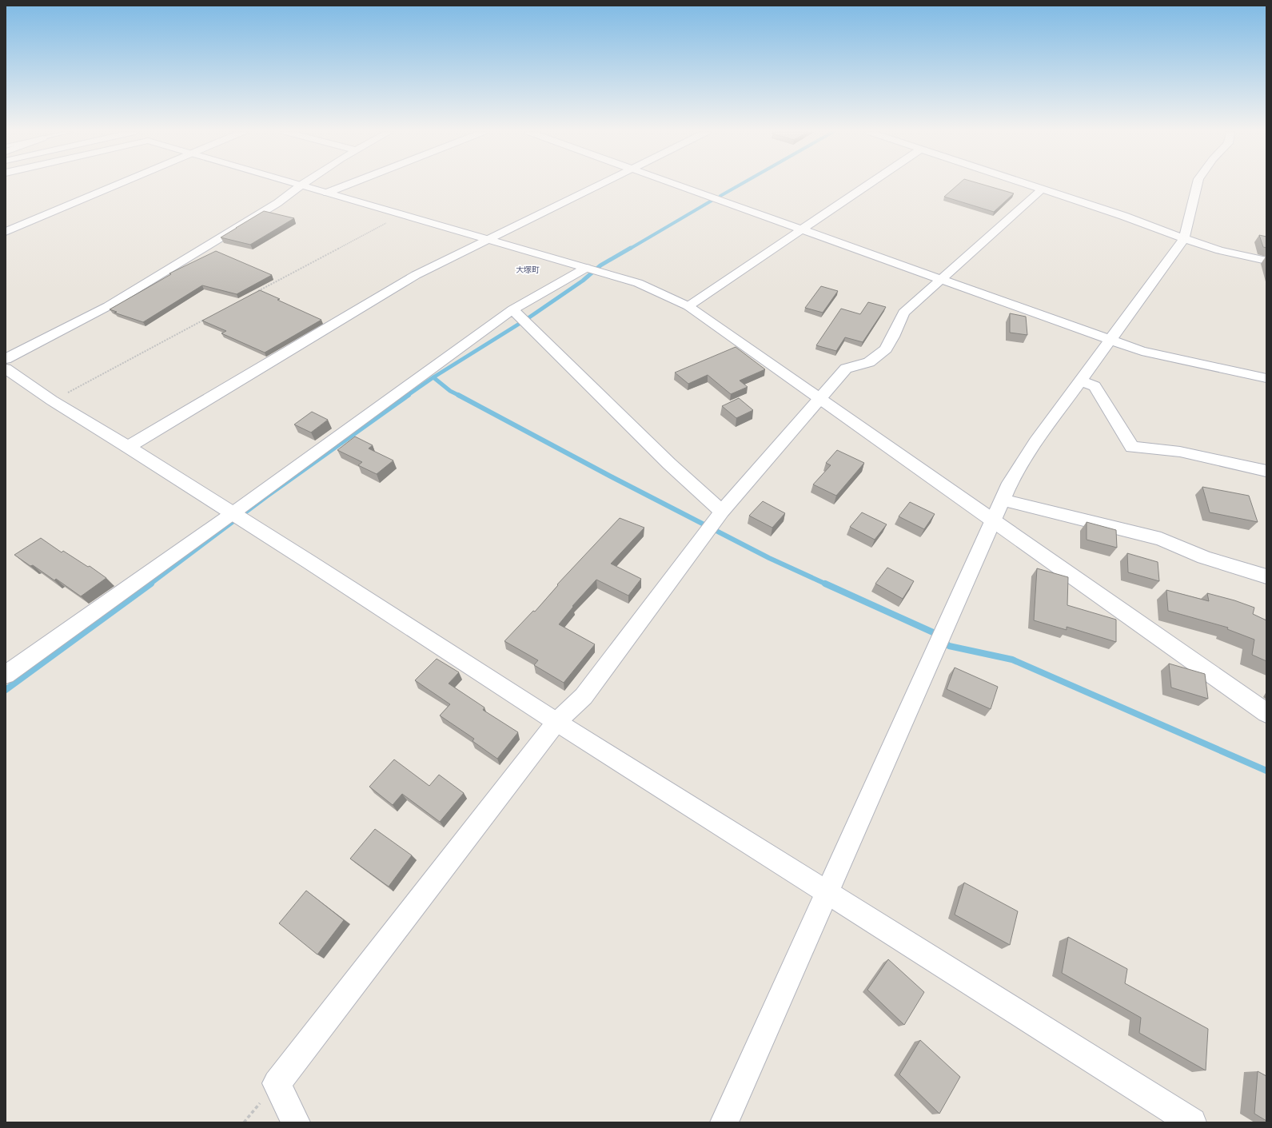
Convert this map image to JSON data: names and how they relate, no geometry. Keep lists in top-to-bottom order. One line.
{"districts":["大塚町"]}
